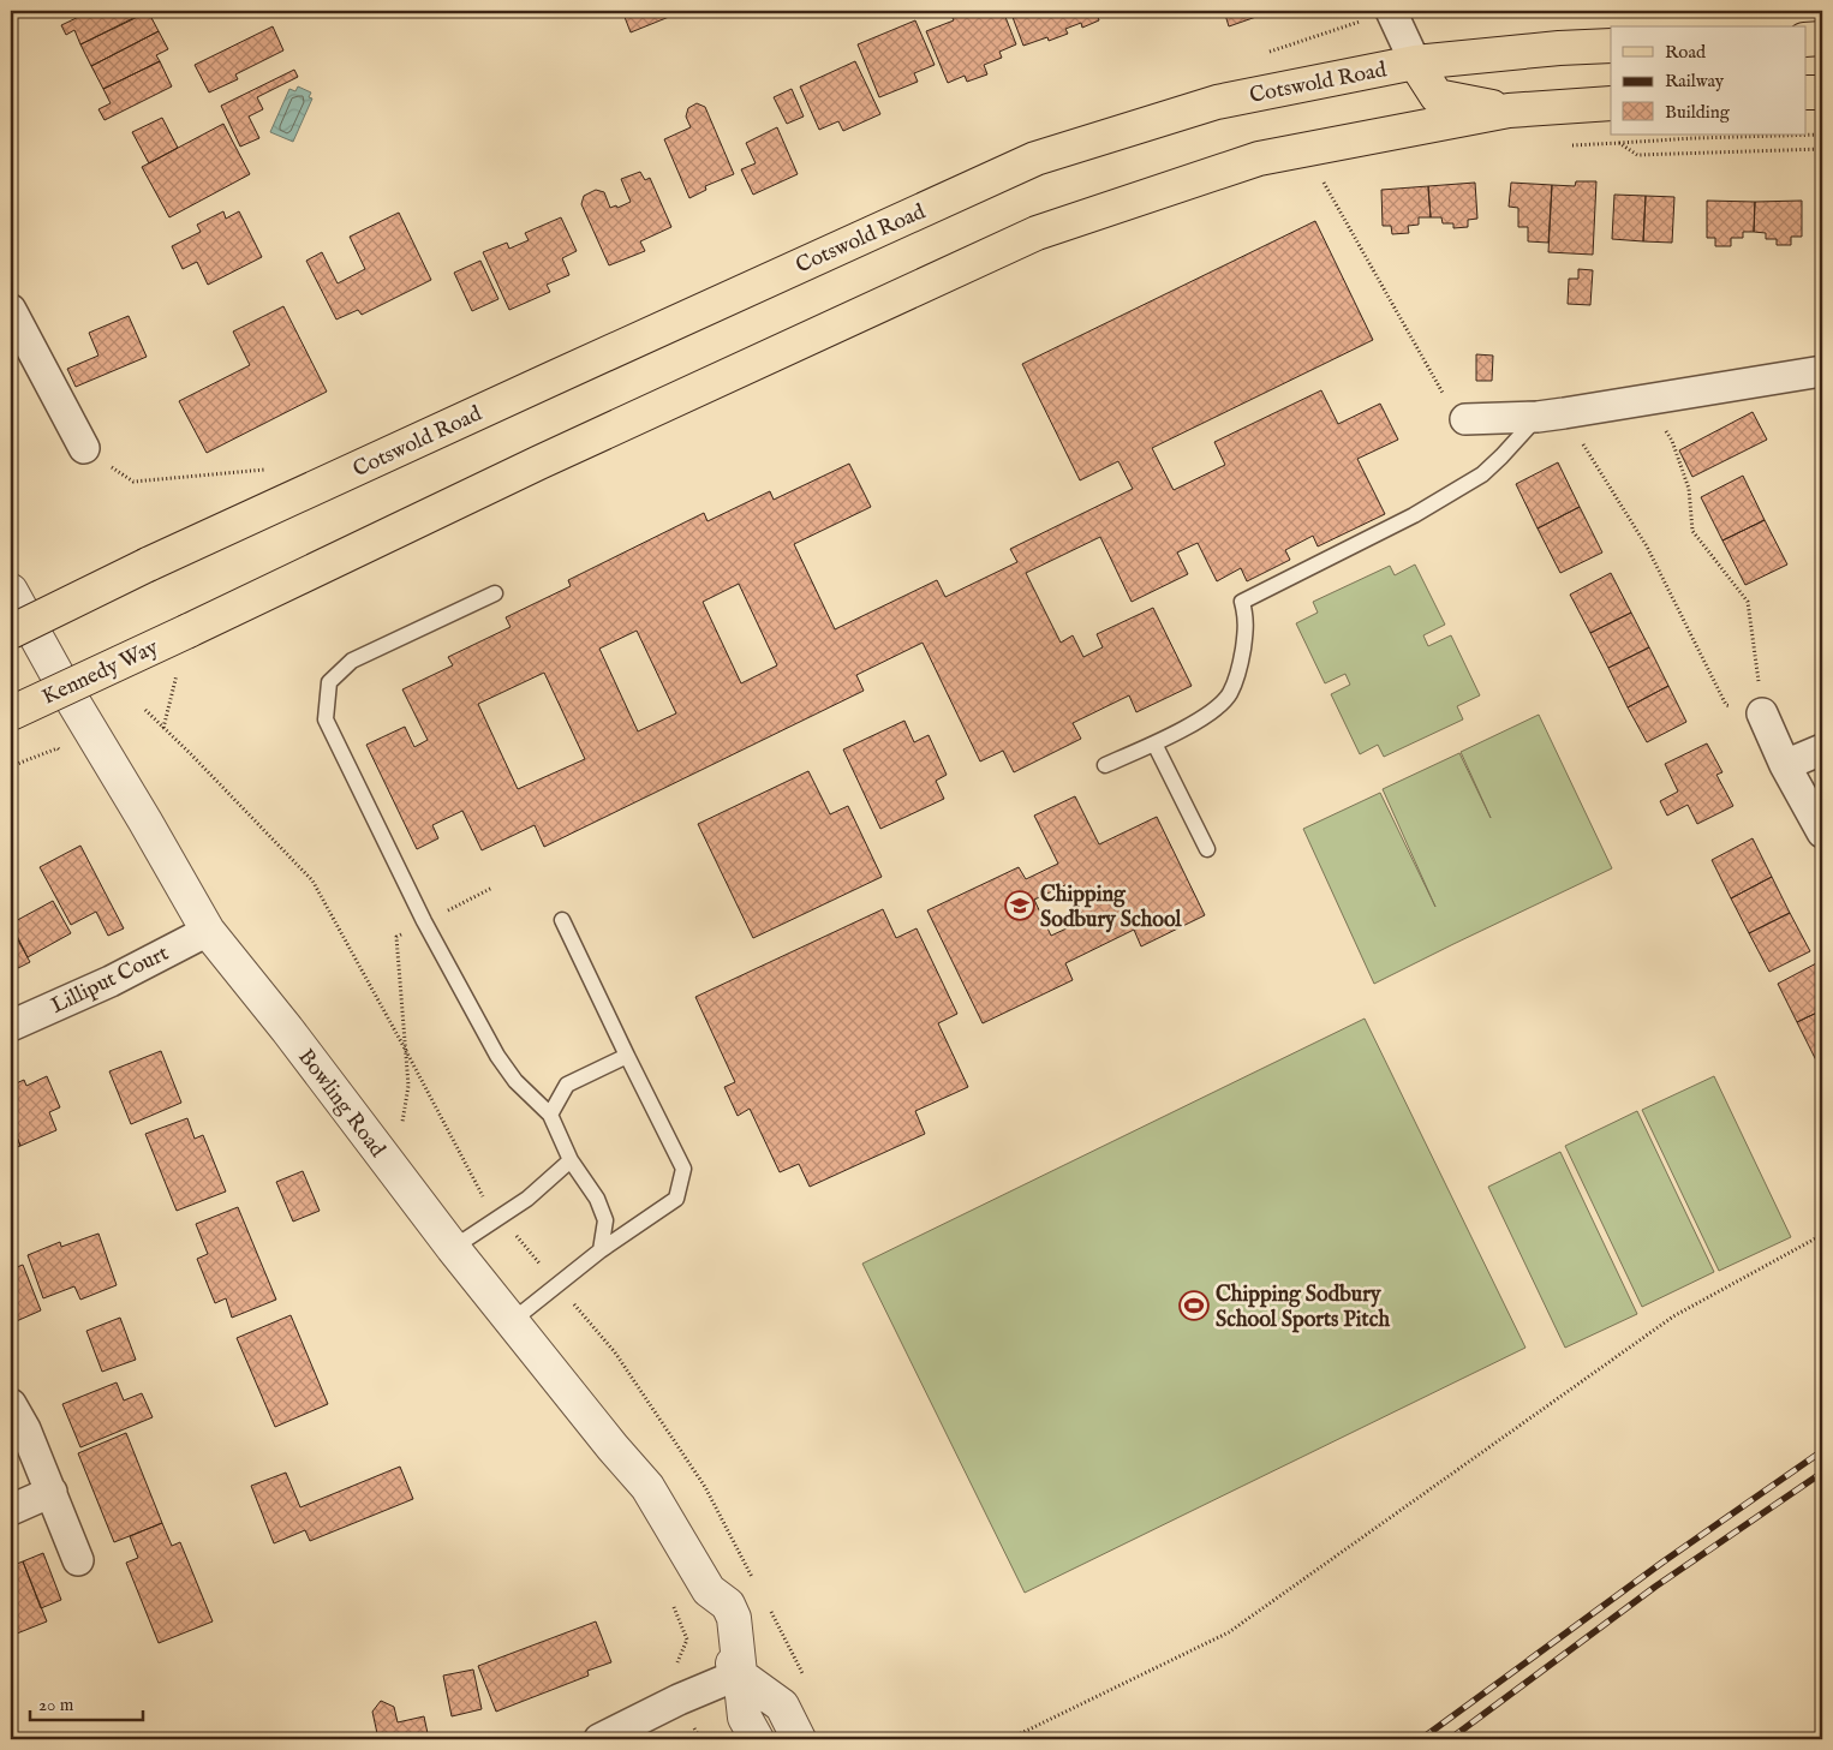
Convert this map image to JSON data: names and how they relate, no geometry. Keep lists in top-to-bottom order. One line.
{"streets":{"main road":["Cotswold Road","Kennedy Way"],"street":["Lilliput Court","Bowling Road"]},"crossings":[["Lilliput Court","Bowling Road"]],"places":{"school or university":["Chipping Sodbury School"],"sports":["Chipping Sodbury School Sports Pitch"]},"legend":["Road","Railway","Building"],"scale_bar":"20 m"}
